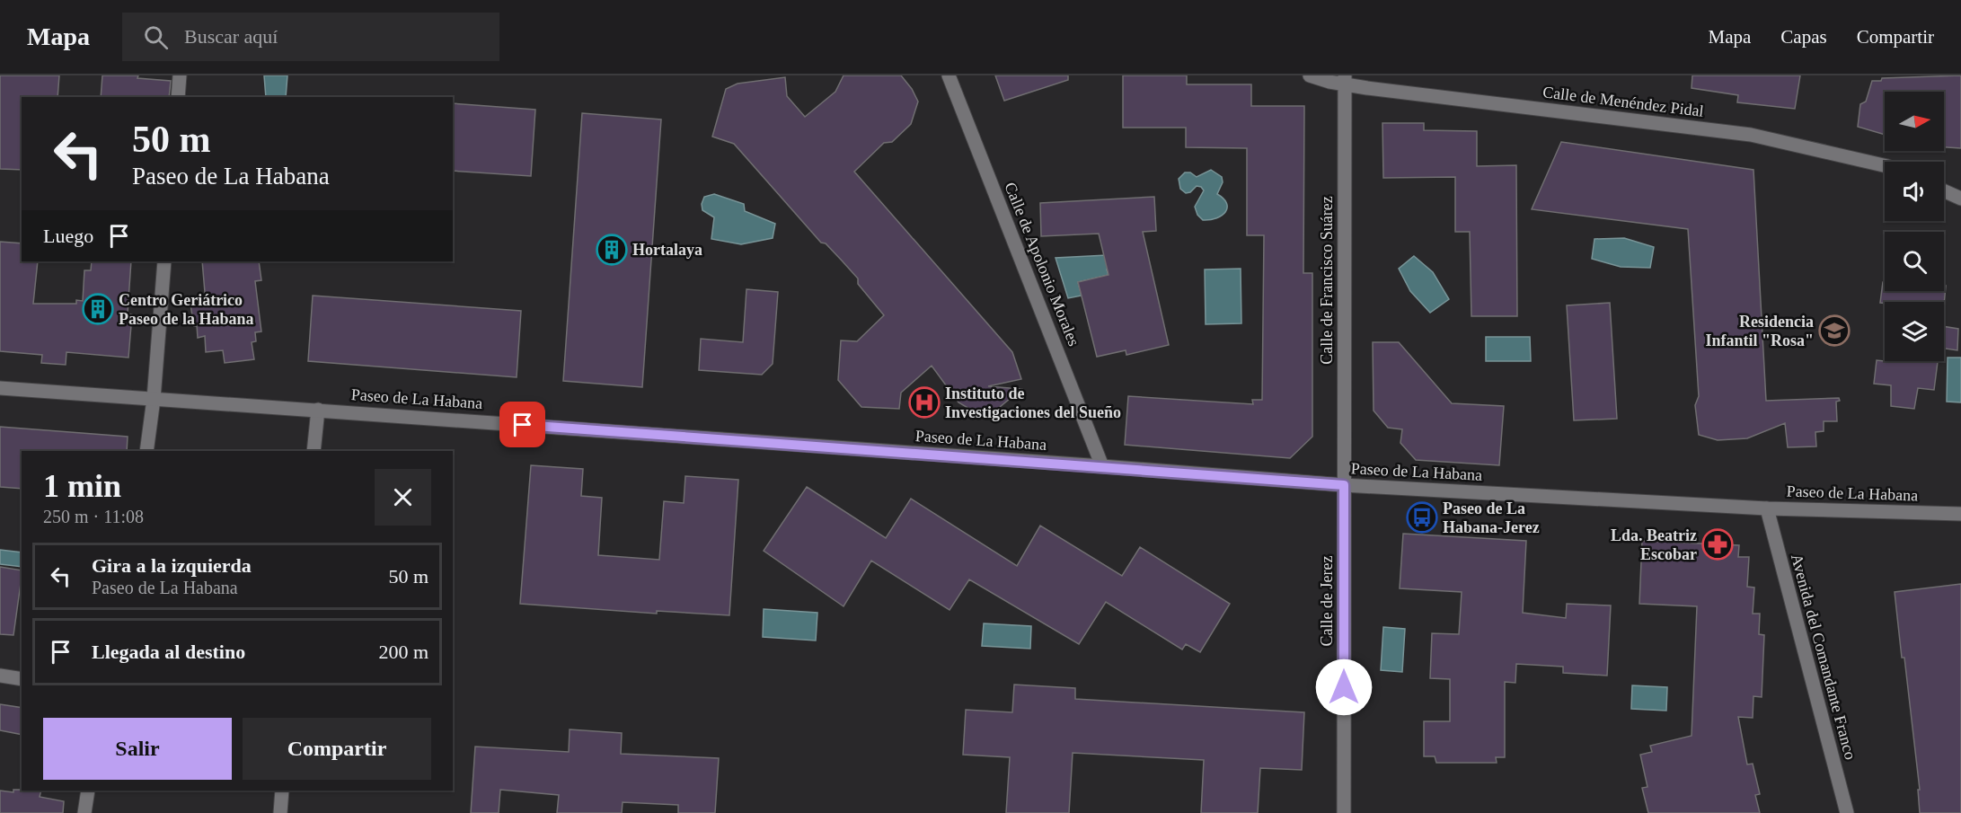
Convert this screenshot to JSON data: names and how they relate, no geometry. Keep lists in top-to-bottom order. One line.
{"streets":{"street":["Calle de Menéndez Pidal","Calle de Apolonio Morales","Calle de Francisco Suárez","Paseo de La Habana","Calle de Jerez","Avenida del Comandante Franco"]},"crossings":[["Calle de Menéndez Pidal","Calle de Francisco Suárez"],["Calle de Apolonio Morales","Paseo de La Habana"],["Calle de Francisco Suárez","Paseo de La Habana"],["Calle de Francisco Suárez","Calle de Jerez"],["Paseo de La Habana","Calle de Jerez"],["Paseo de La Habana","Avenida del Comandante Franco"]],"places":{"building":["Hortalaya","Centro Geriátrico Paseo de la Habana"],"school or university":["Residencia Infantil \"Rosa\""],"hospital":["Instituto de Investigaciones del Sueño"],"bus stop":["Paseo de La Habana-Jerez"],"pharmacy":["Lda. Beatriz Escobar"]},"north":"right","page":{"header":"Mapa","search":"Buscar aquí","nav":["Mapa","Capas","Compartir"],"turn":["50 m","Paseo de La Habana"],"then":"Luego","heading":["1 min","250 m · 11:08"],"list":[{"name":"Gira a la izquierda","note":"Paseo de La Habana","value":"50 m"},{"name":"Llegada al destino","value":"200 m"}],"buttons":["Salir","Compartir"]}}
